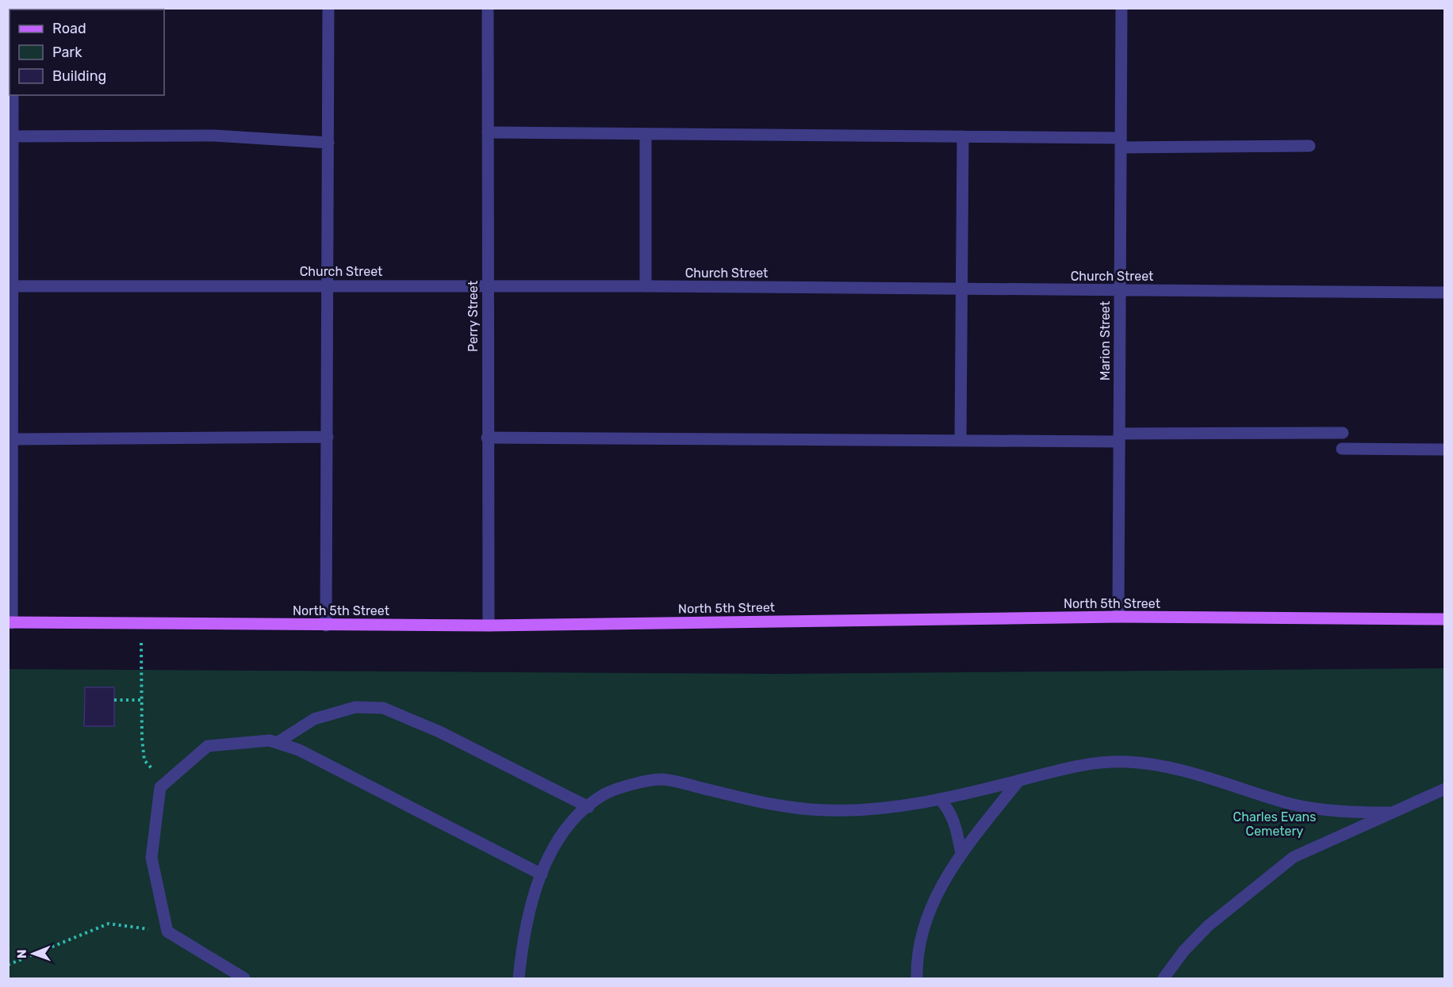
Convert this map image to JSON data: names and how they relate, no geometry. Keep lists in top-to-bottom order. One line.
{"streets":{"main road":["North 5th Street"],"street":["Church Street","Perry Street","Marion Street"]},"crossings":[["Church Street","Perry Street"],["Church Street","Marion Street"],["Perry Street","North 5th Street"],["Marion Street","North 5th Street"]],"parks":["Charles Evans Cemetery"],"legend":["Road","Park","Building"],"north":"left"}
